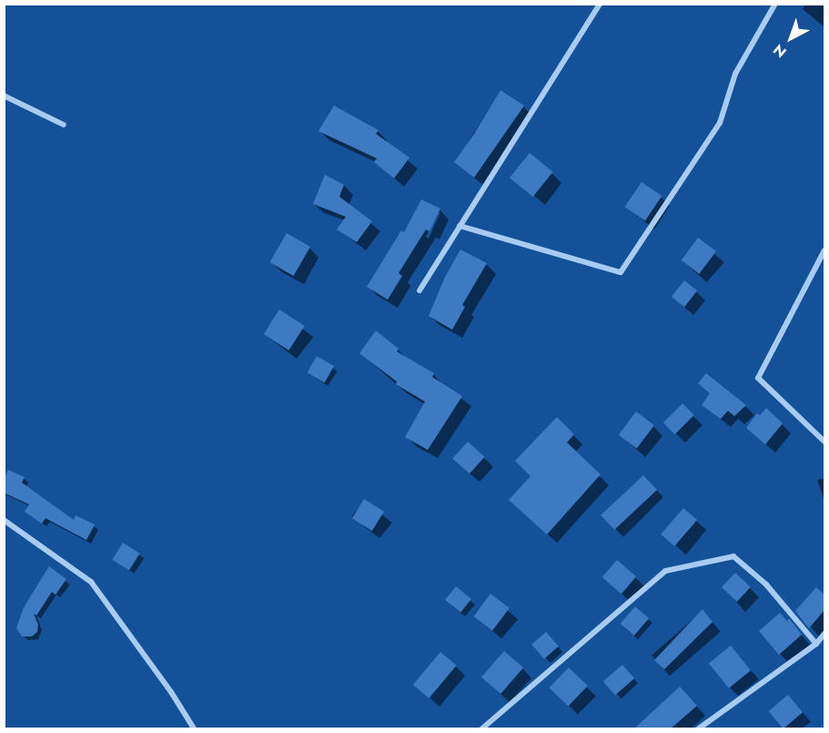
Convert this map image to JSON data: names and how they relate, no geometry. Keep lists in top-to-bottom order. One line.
{"north":"bottom left"}
